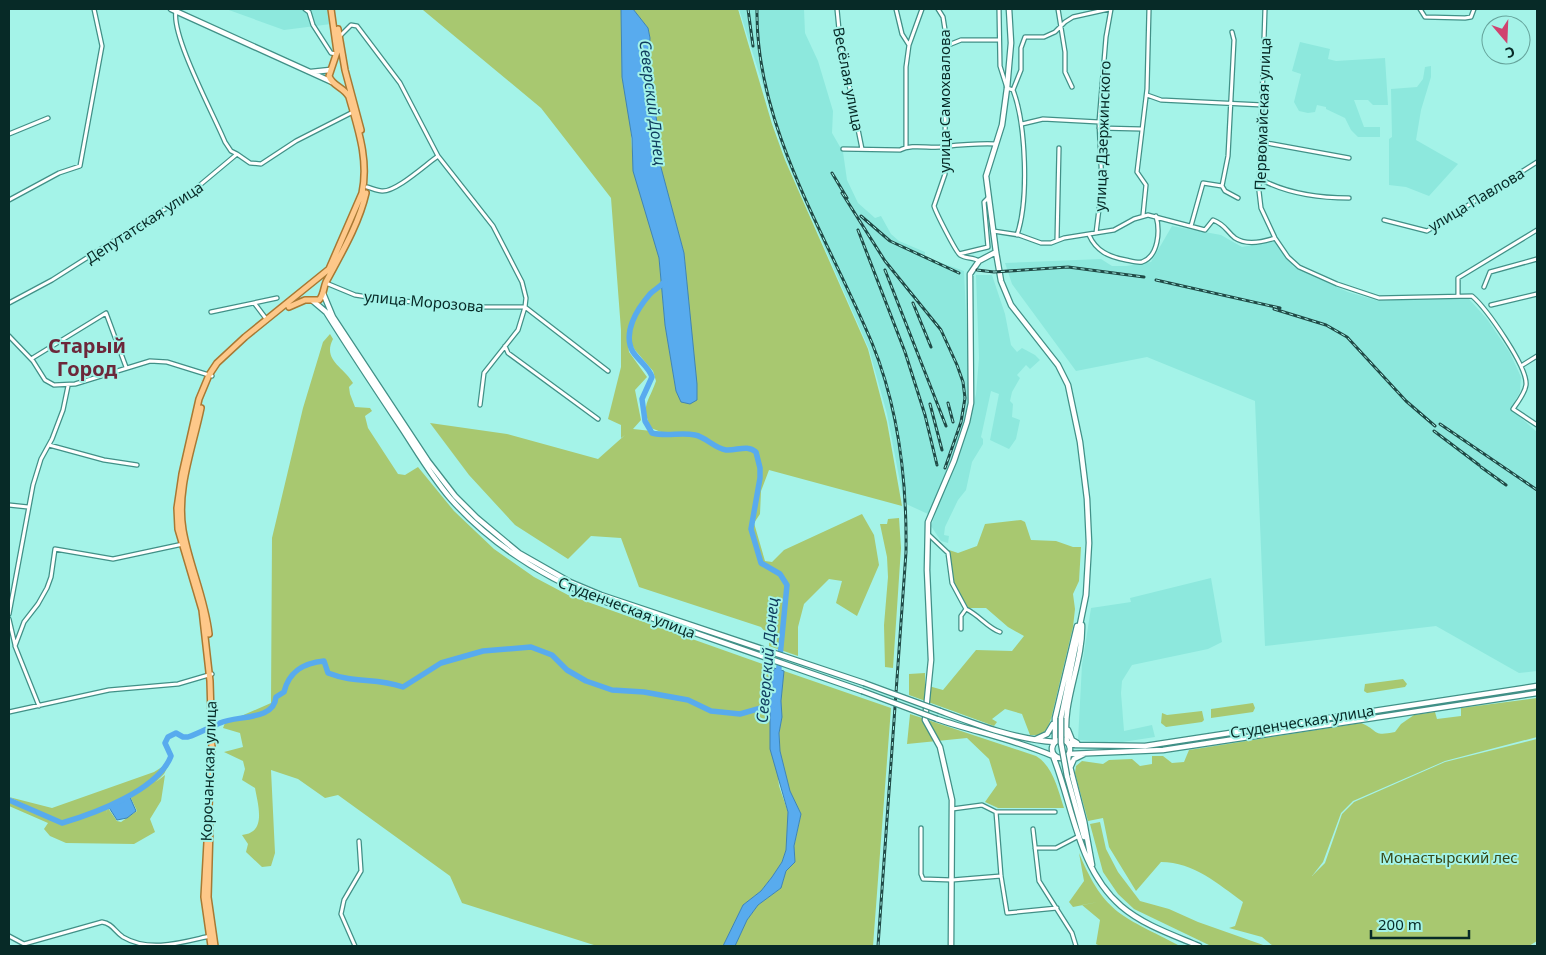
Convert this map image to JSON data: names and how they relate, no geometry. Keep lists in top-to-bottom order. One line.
{"streets":{"main road":["Студенческая улица","Корочанская улица"],"street":["Весёлая улица","улица Самохвалова","Первомайская улица","улица Дзержинского","улица Павлова","Депутатская улица","улица Морозова"]},"crossings":[["Студенческая улица","Корочанская улица"]],"districts":["Старый Город"],"water":["Северский Донец"],"parks":["Монастырский лес"],"scale_bar":"200 m","north":"bottom"}
